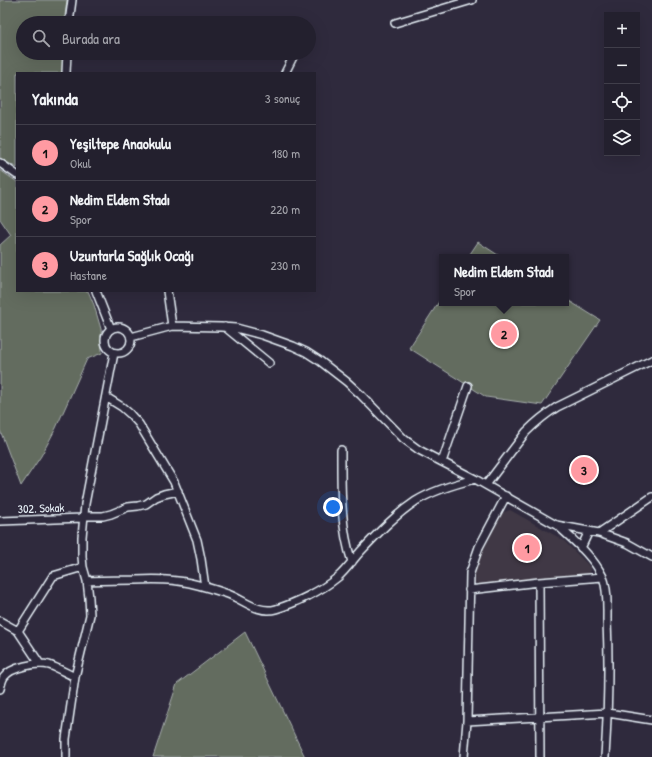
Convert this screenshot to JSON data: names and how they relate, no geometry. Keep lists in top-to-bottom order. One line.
{"streets":{"street":["302. Sokak"]},"page":{"map_buttons":["+","−"],"search":"Burada ara","heading":["Yakında","3 sonuç"],"list":[{"mark":"1","name":"Yeşiltepe Anaokulu","note":"Okul","value":"180 m"},{"mark":"2","name":"Nedim Eldem Stadı","note":"Spor","value":"220 m"},{"mark":"3","name":"Uzuntarla Sağlık Ocağı","note":"Hastane","value":"230 m"}],"popup":["Nedim Eldem Stadı","Spor"],"pins":["2","3","1"]}}
